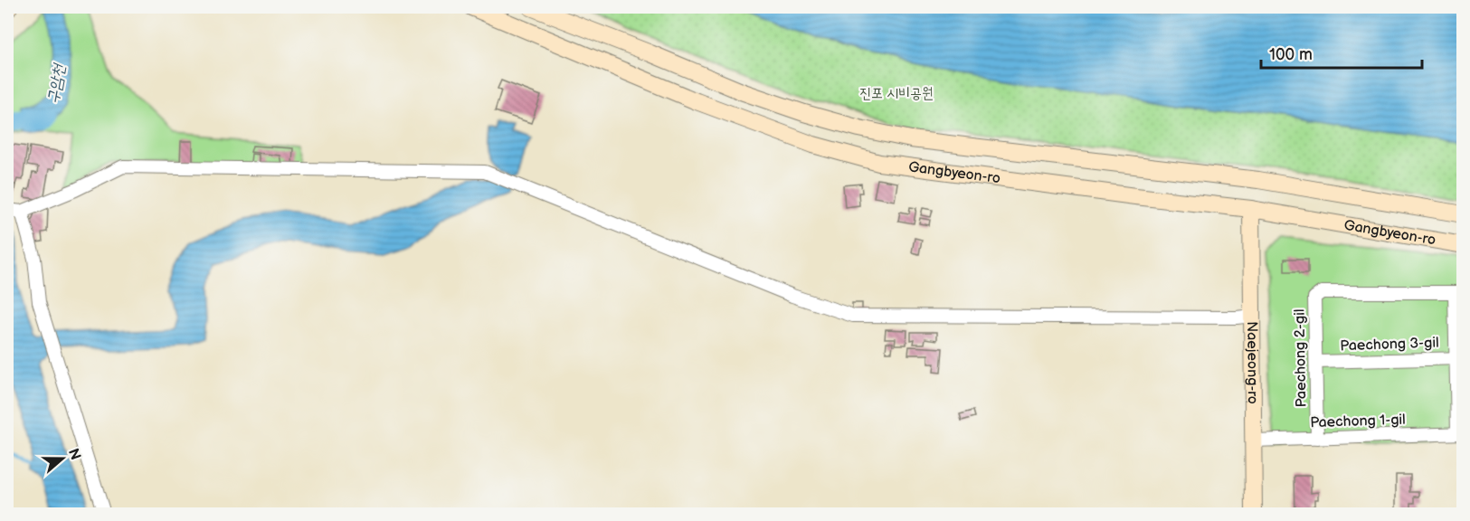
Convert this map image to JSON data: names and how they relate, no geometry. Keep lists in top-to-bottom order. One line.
{"streets":{"street":["Gangbyeon-ro","Paechong 3-gil","Paechong 2-gil","Naejeong-ro","Paechong 1-gil"]},"crossings":[["Gangbyeon-ro","Naejeong-ro"],["Paechong 3-gil","Paechong 2-gil"],["Paechong 2-gil","Paechong 1-gil"],["Naejeong-ro","Paechong 1-gil"]],"water":["구암천"],"parks":["진포 시비공원"],"scale_bar":"100 m","north":"right"}
